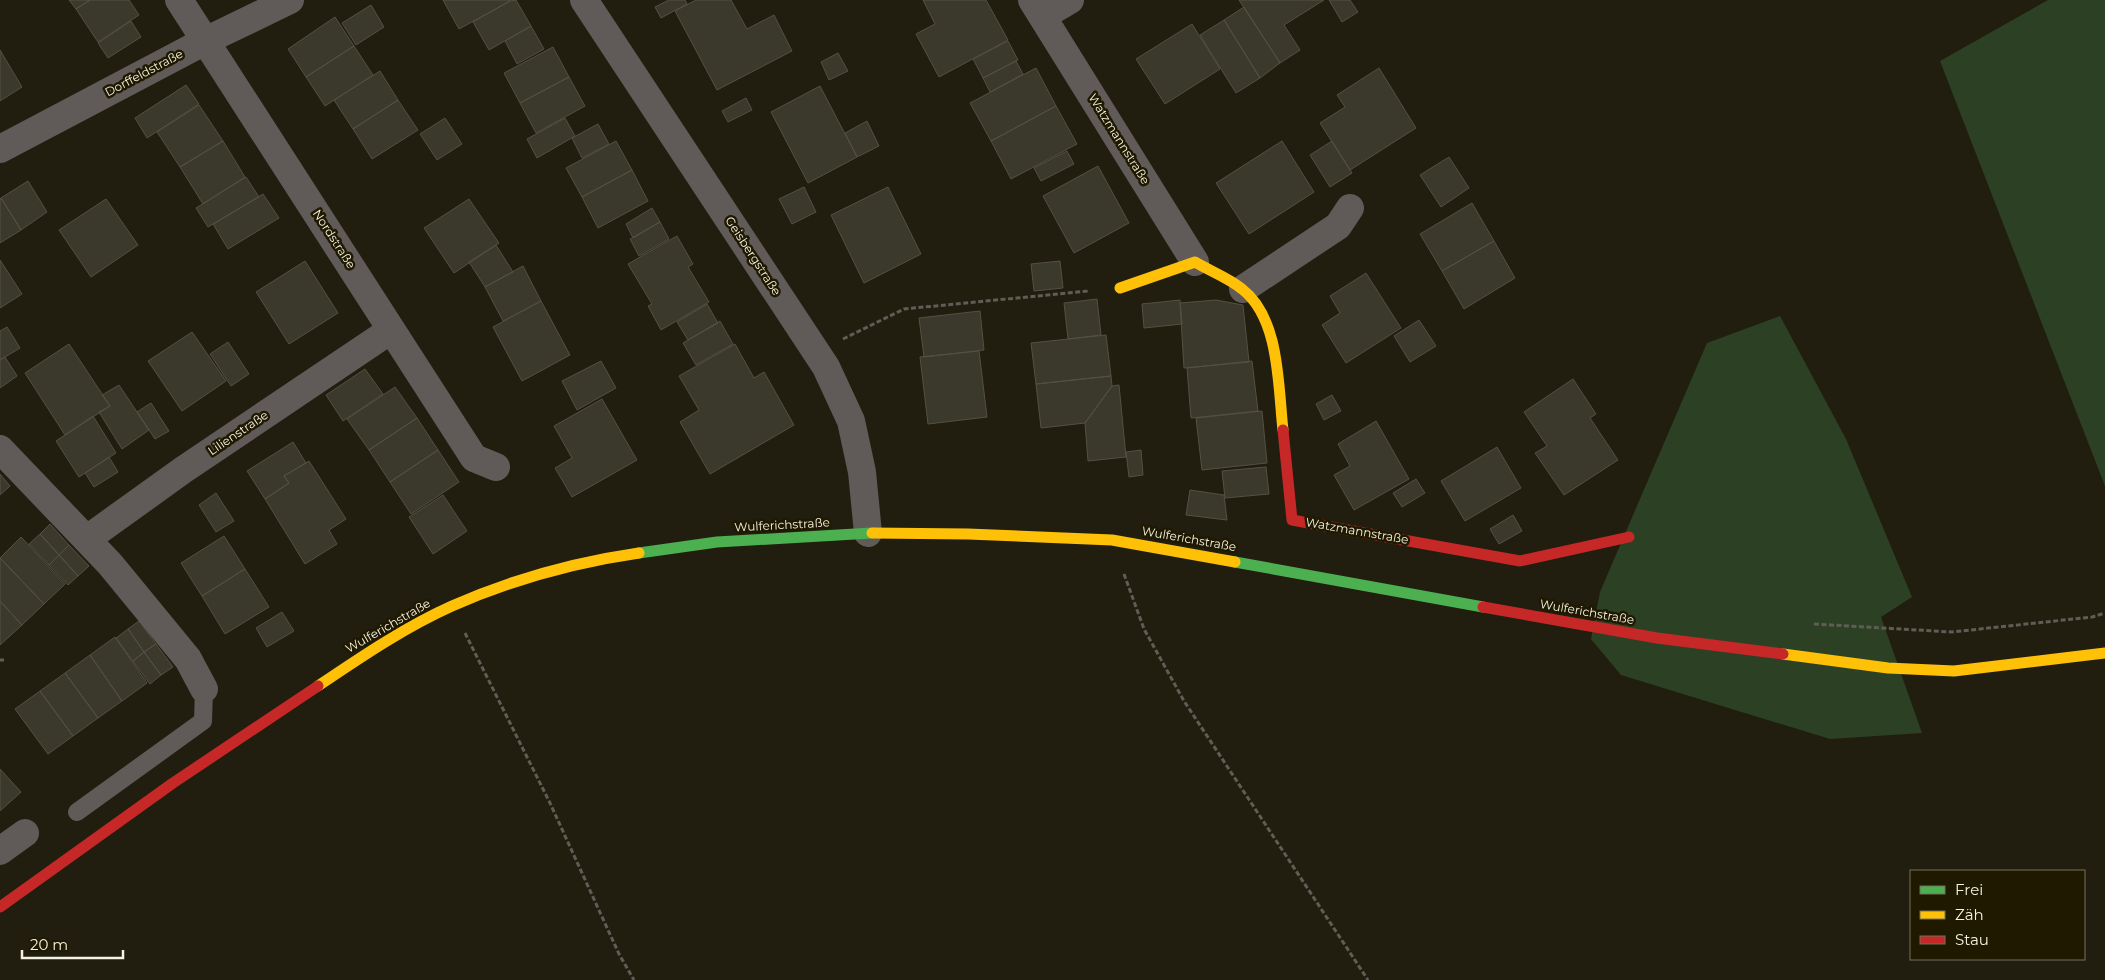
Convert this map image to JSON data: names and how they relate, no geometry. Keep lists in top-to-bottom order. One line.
{"streets":{"main road":["Watzmannstraße","Wulferichstraße"],"street":["Dorffeldstraße","Nordstraße","Geisbergstraße","Lilienstraße"]},"crossings":[["Dorffeldstraße","Nordstraße"],["Nordstraße","Lilienstraße"],["Geisbergstraße","Wulferichstraße"]],"legend":["Frei","Zäh","Stau"],"scale_bar":"20 m"}
